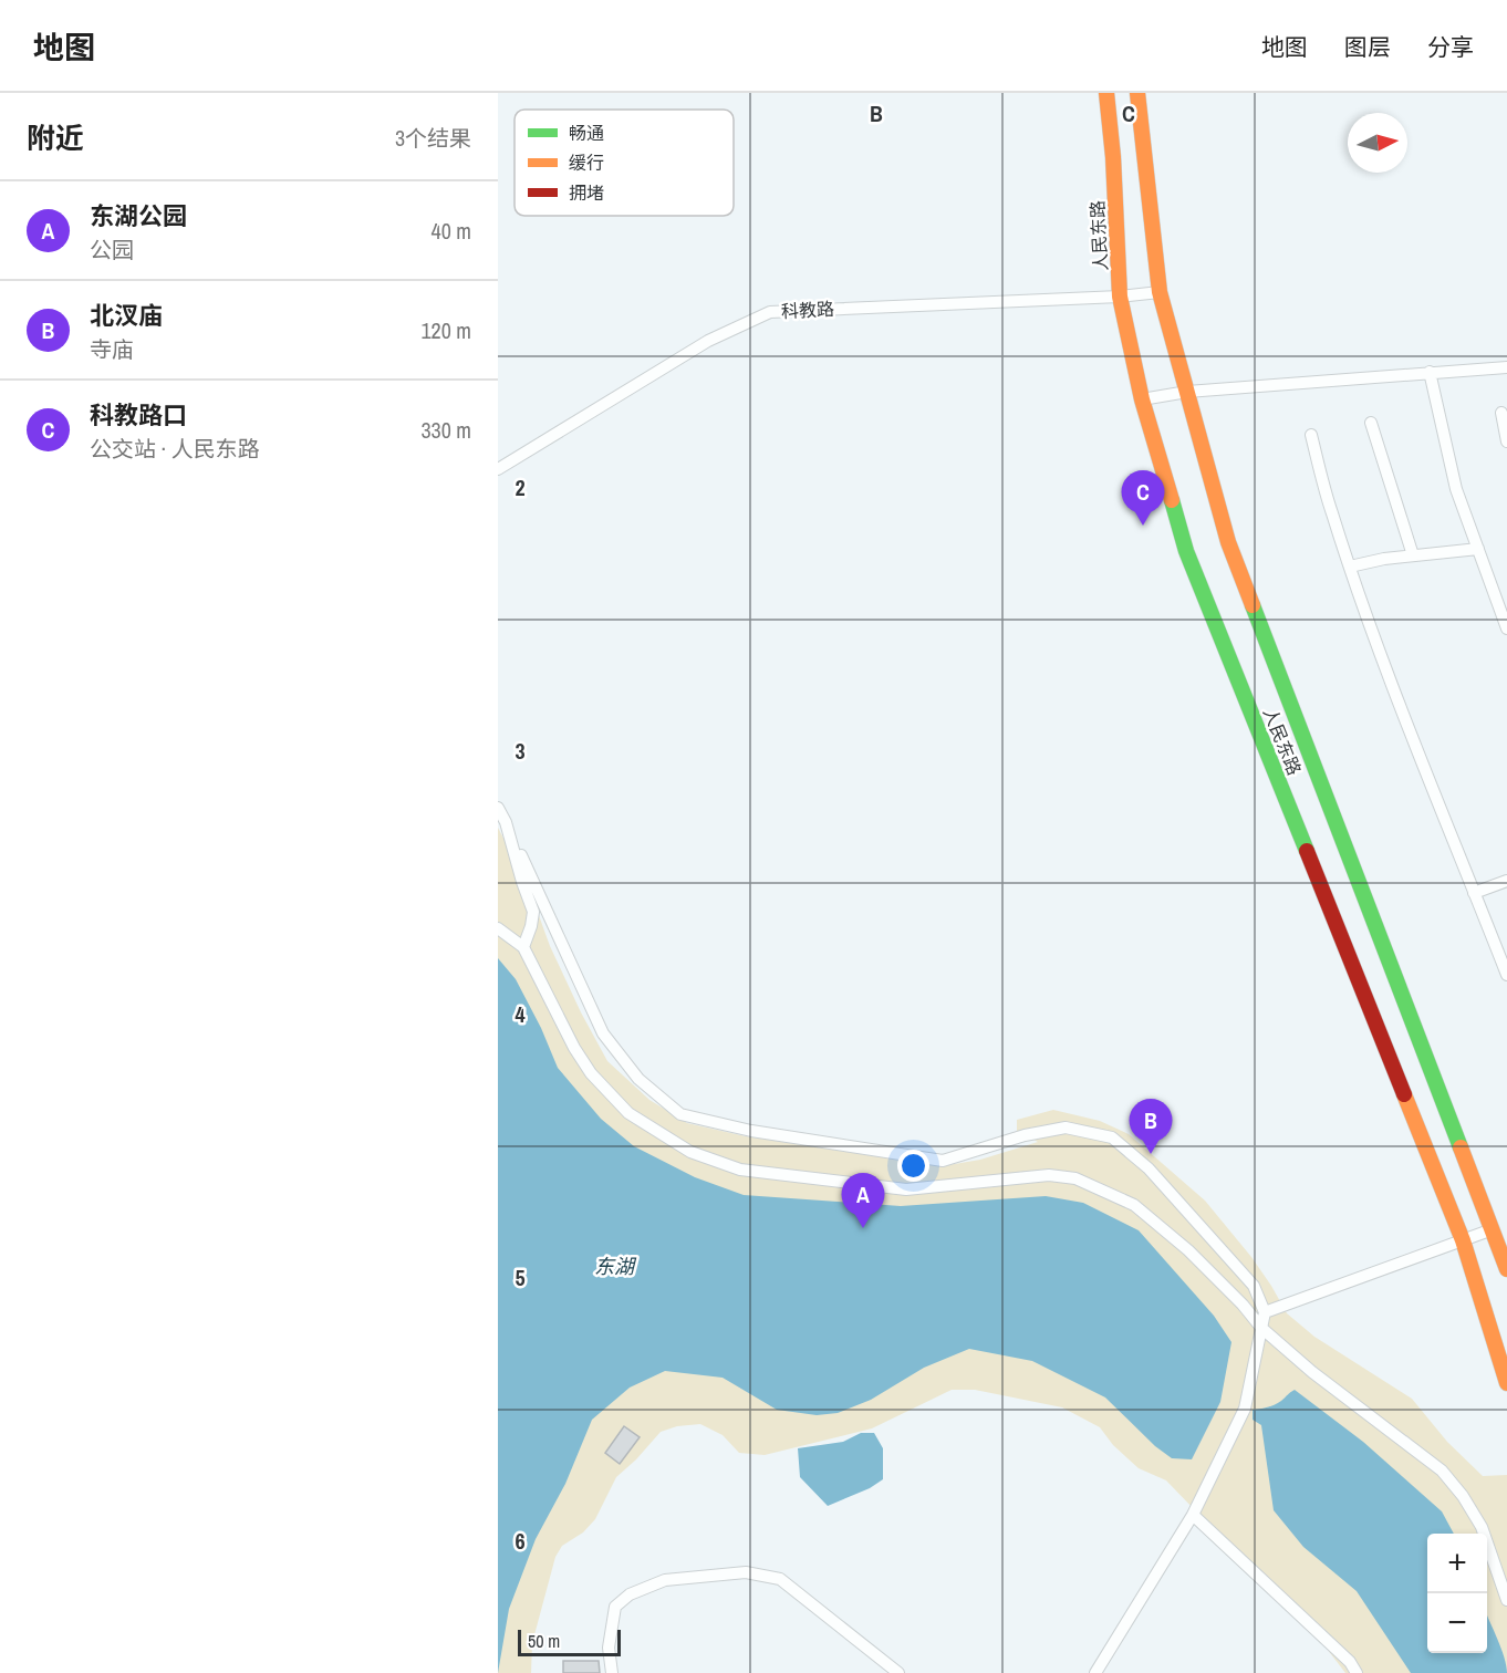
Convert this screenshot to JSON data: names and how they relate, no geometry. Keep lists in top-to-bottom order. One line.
{"streets":{"main road":["人民东路"],"street":["科教路"]},"crossings":[["人民东路","科教路"]],"water":["东湖"],"legend":["畅通","缓行","拥堵"],"scale_bar":"50 m","north":"right","page":{"header":"地图","nav":["地图","图层","分享"],"heading":["附近","3个结果"],"list":[{"mark":"A","name":"东湖公园","note":"公园","value":"40 m"},{"mark":"B","name":"北汊庙","note":"寺庙","value":"120 m"},{"mark":"C","name":"科教路口","note":"公交站 · 人民东路","value":"330 m"}],"pins":["C","B","A"],"map_buttons":["+","−"],"scale":"50 m"},"grid":{"columns":["B","C"],"rows":["2","3","4","5","6"]}}
